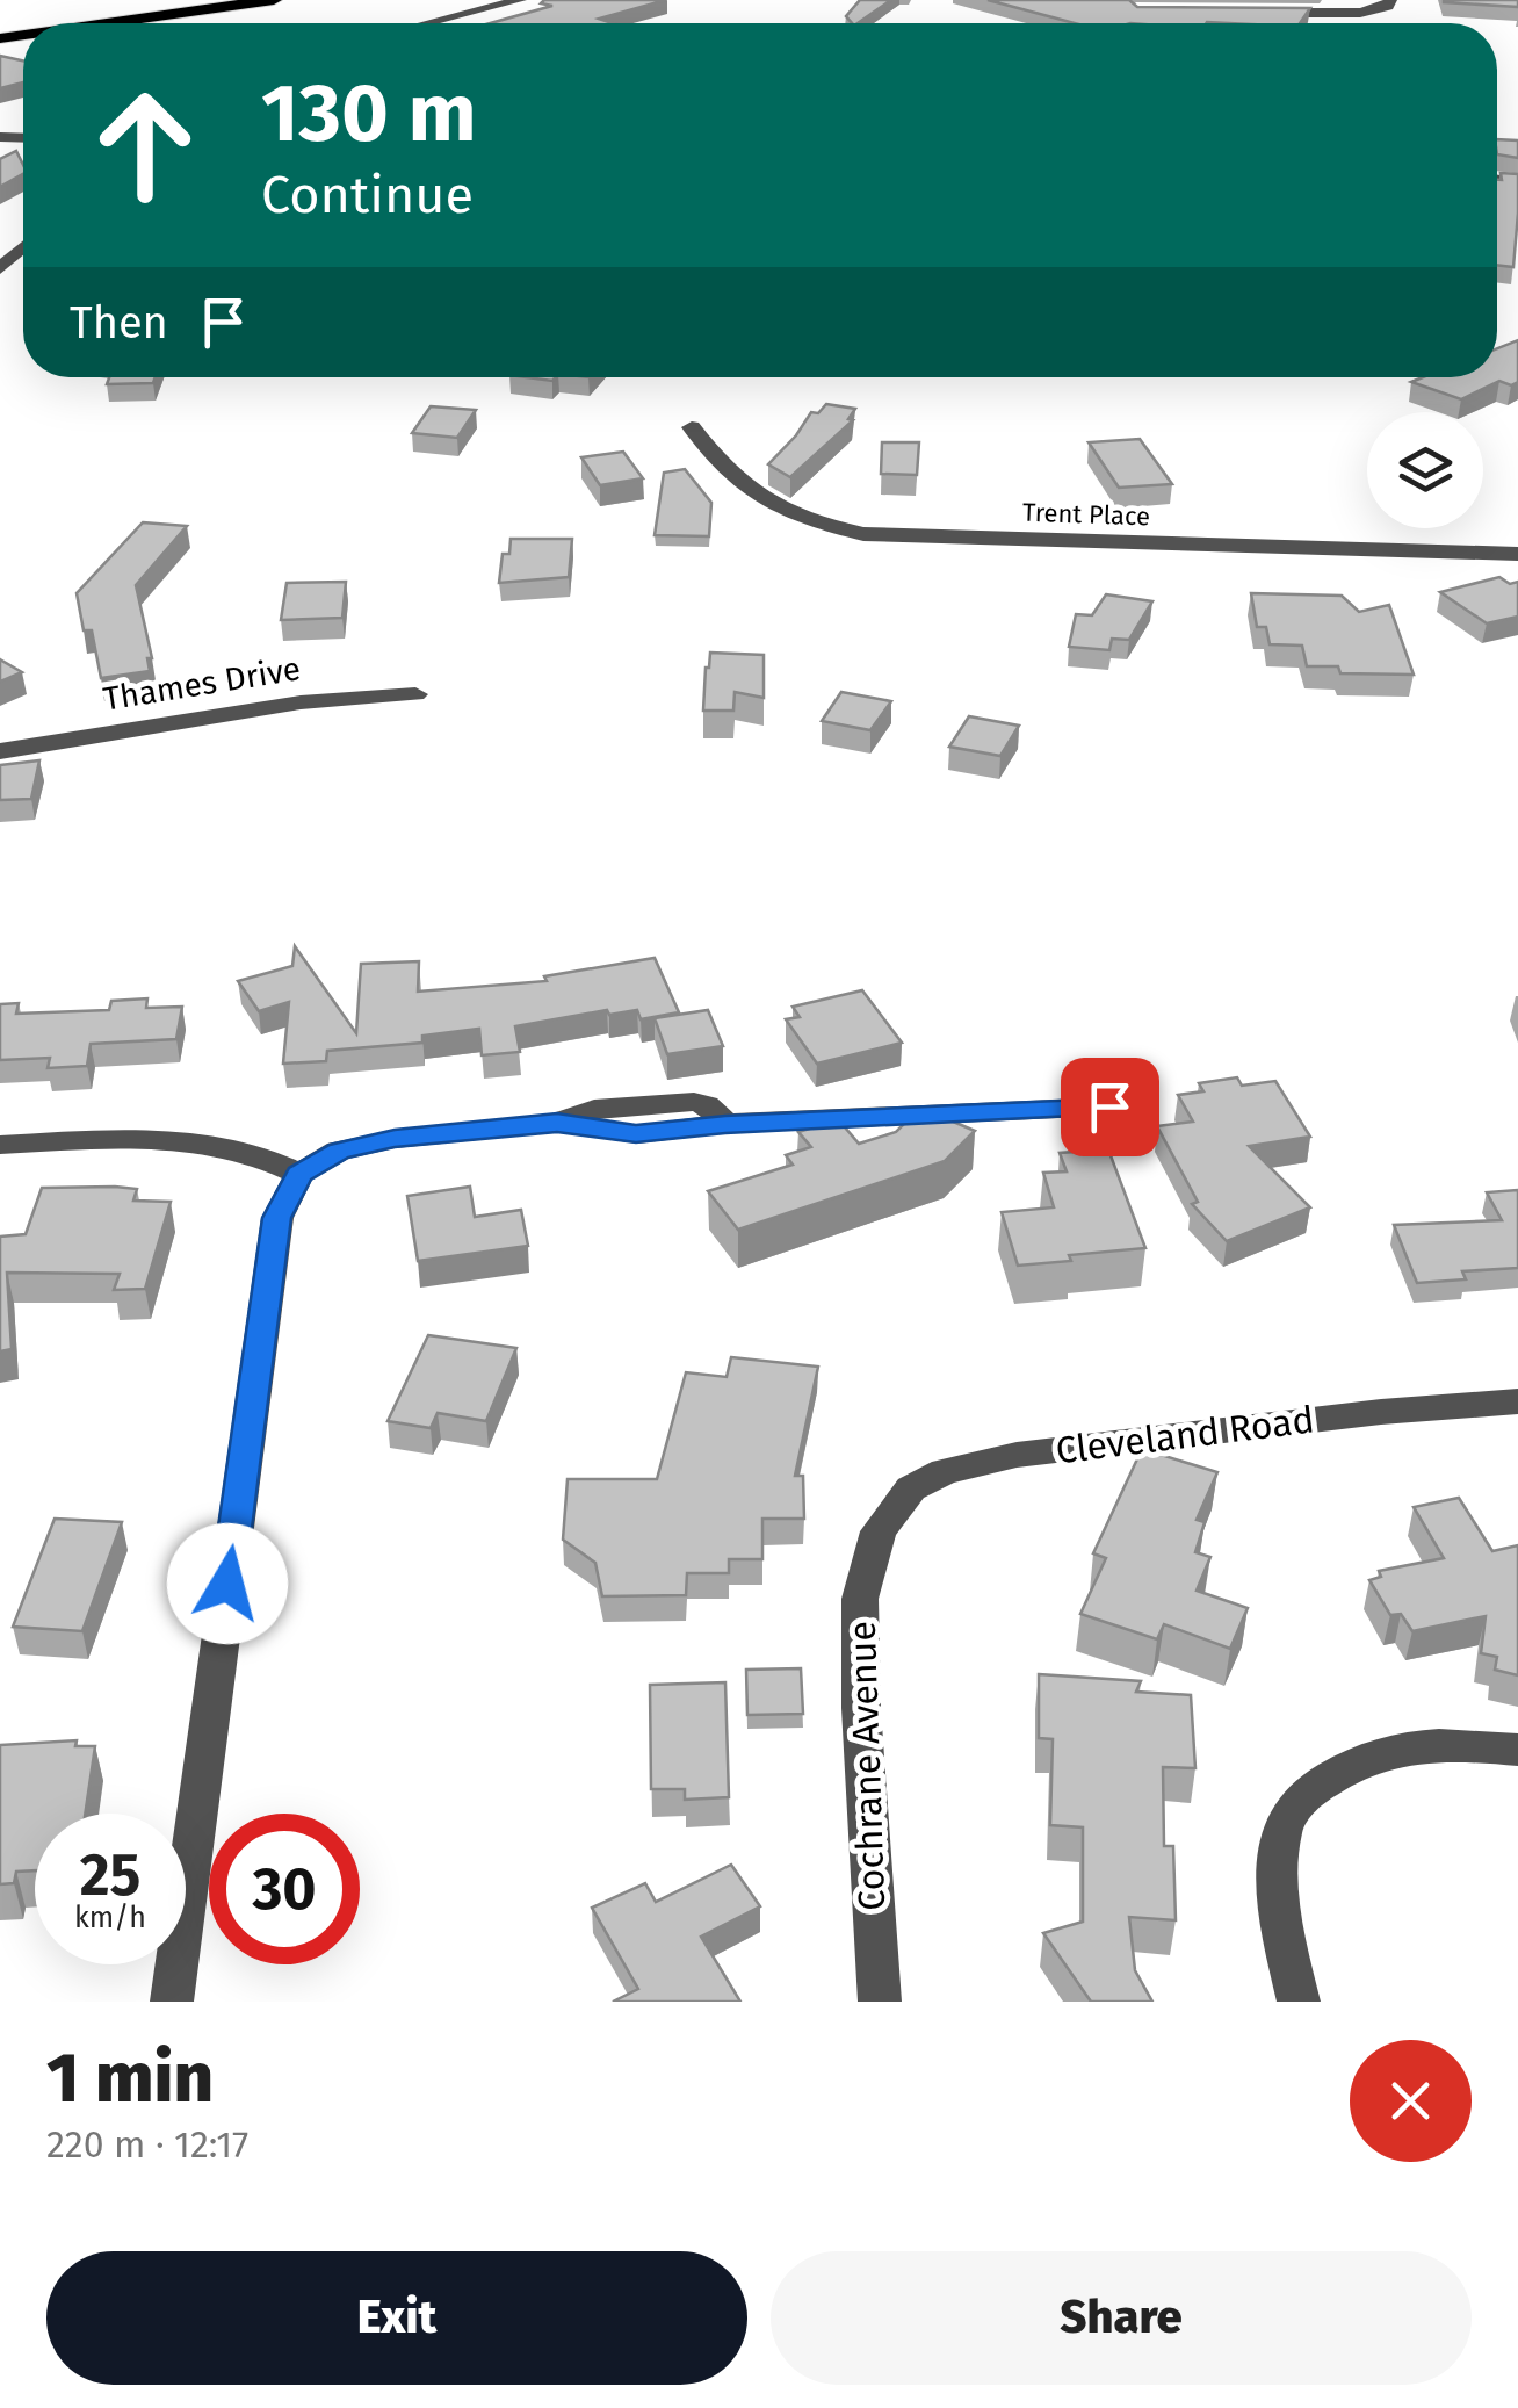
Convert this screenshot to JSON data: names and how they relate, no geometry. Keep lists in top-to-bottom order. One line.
{"streets":{"street":["Trent Place","Thames Drive","Cleveland Road","Cochrane Avenue"]},"crossings":[["Cleveland Road","Cochrane Avenue"]],"page":{"turn":["130 m","Continue"],"then":"Then","speed":"25 km/h","limit":"30","heading":["1 min","220 m · 12:17"],"buttons":["Exit","Share"]}}
